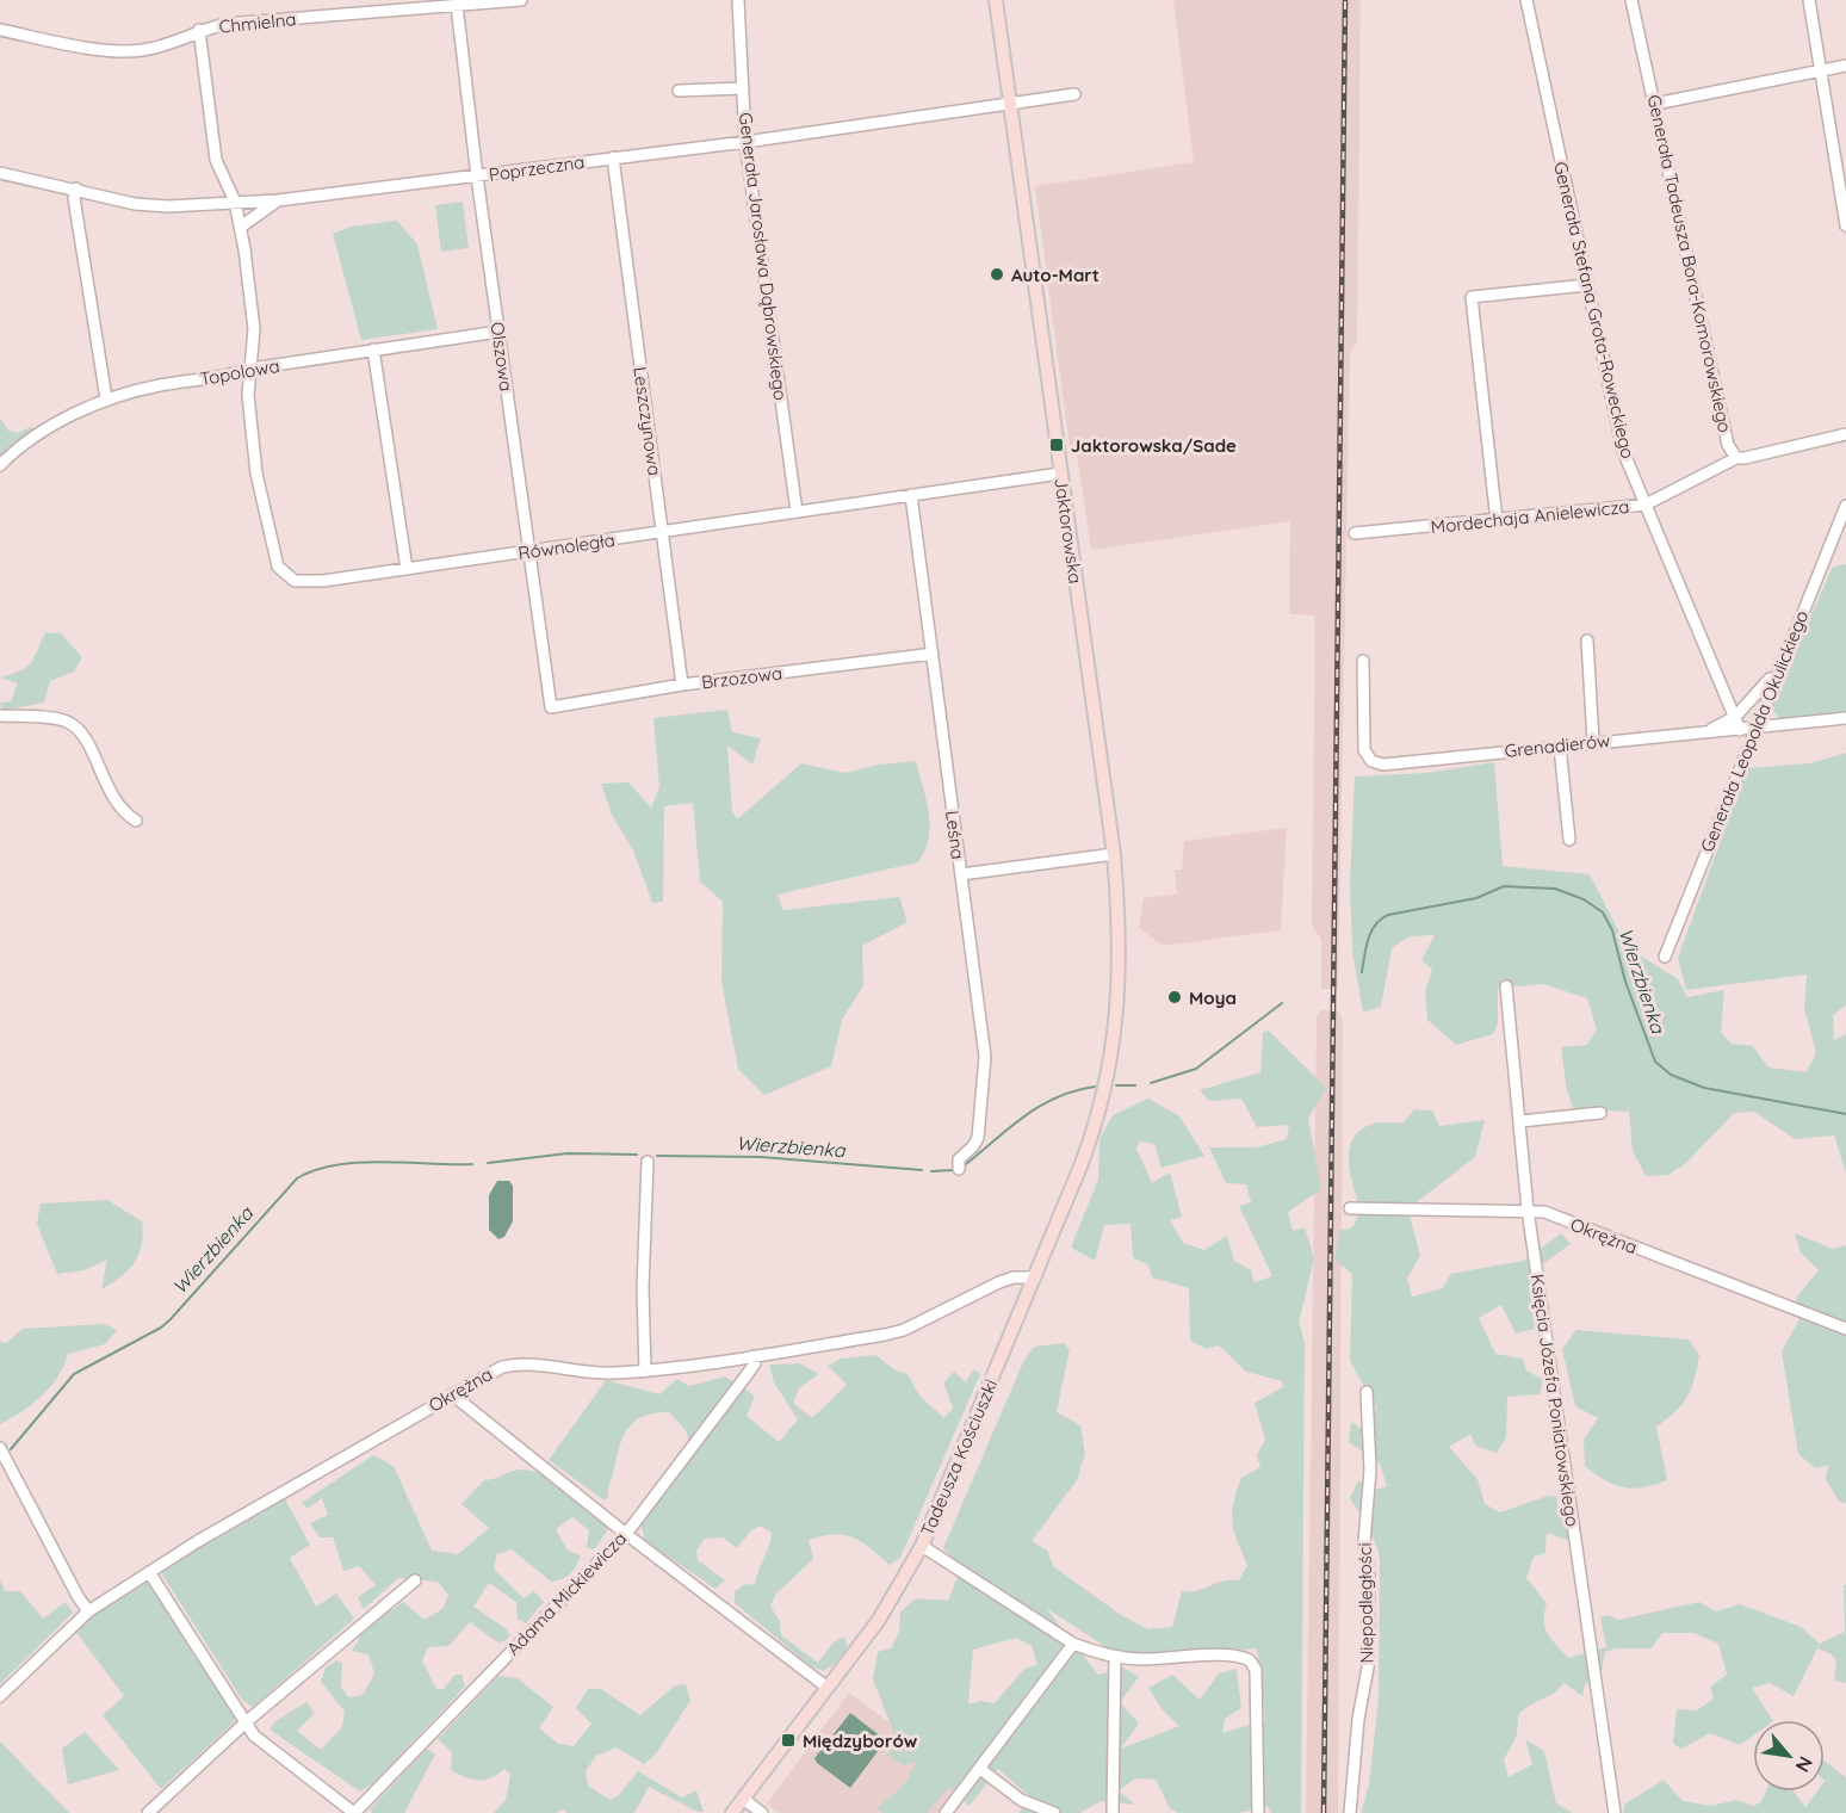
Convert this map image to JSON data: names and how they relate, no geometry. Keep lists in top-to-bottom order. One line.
{"streets":{"main road":["Jaktorowska","Tadeusza Kościuszki"],"street":["Chmielna","Poprzeczna","Generała Jarosława Dąbrowskiego","Generała Tadeusza Bora-Komorowskiego","Generała Stefana Grota-Roweckiego","Olszowa","Topolowa","Leszczynowa","Mordechaja Anielewicza","Równoległa","Brzozowa","Generała Leopolda Okulickiego","Grenadierów","Leśna","Okrężna","Księcia Józefa Poniatowskiego","Adama Mickiewicza","Niepodległości"]},"crossings":[["Chmielna","Olszowa"],["Chmielna","Równoległa"],["Poprzeczna","Generała Jarosława Dąbrowskiego"],["Poprzeczna","Olszowa"],["Poprzeczna","Leszczynowa"],["Poprzeczna","Jaktorowska"],["Poprzeczna","Równoległa"],["Generała Jarosława Dąbrowskiego","Równoległa"],["Generała Tadeusza Bora-Komorowskiego","Mordechaja Anielewicza"],["Generała Stefana Grota-Roweckiego","Mordechaja Anielewicza"],["Generała Stefana Grota-Roweckiego","Grenadierów"],["Olszowa","Topolowa"],["Olszowa","Równoległa"],["Olszowa","Brzozowa"],["Topolowa","Równoległa"],["Leszczynowa","Równoległa"],["Leszczynowa","Brzozowa"],["Jaktorowska","Równoległa"],["Jaktorowska","Tadeusza Kościuszki"],["Równoległa","Leśna"],["Brzozowa","Leśna"],["Generała Leopolda Okulickiego","Grenadierów"],["Okrężna","Księcia Józefa Poniatowskiego"],["Okrężna","Tadeusza Kościuszki"],["Okrężna","Adama Mickiewicza"]],"water":["Wierzbienka"],"places":{"other":["Auto-Mart","Moya"],"transit":["Jaktorowska/Sade","Międzyborów"]},"north":"bottom right"}
